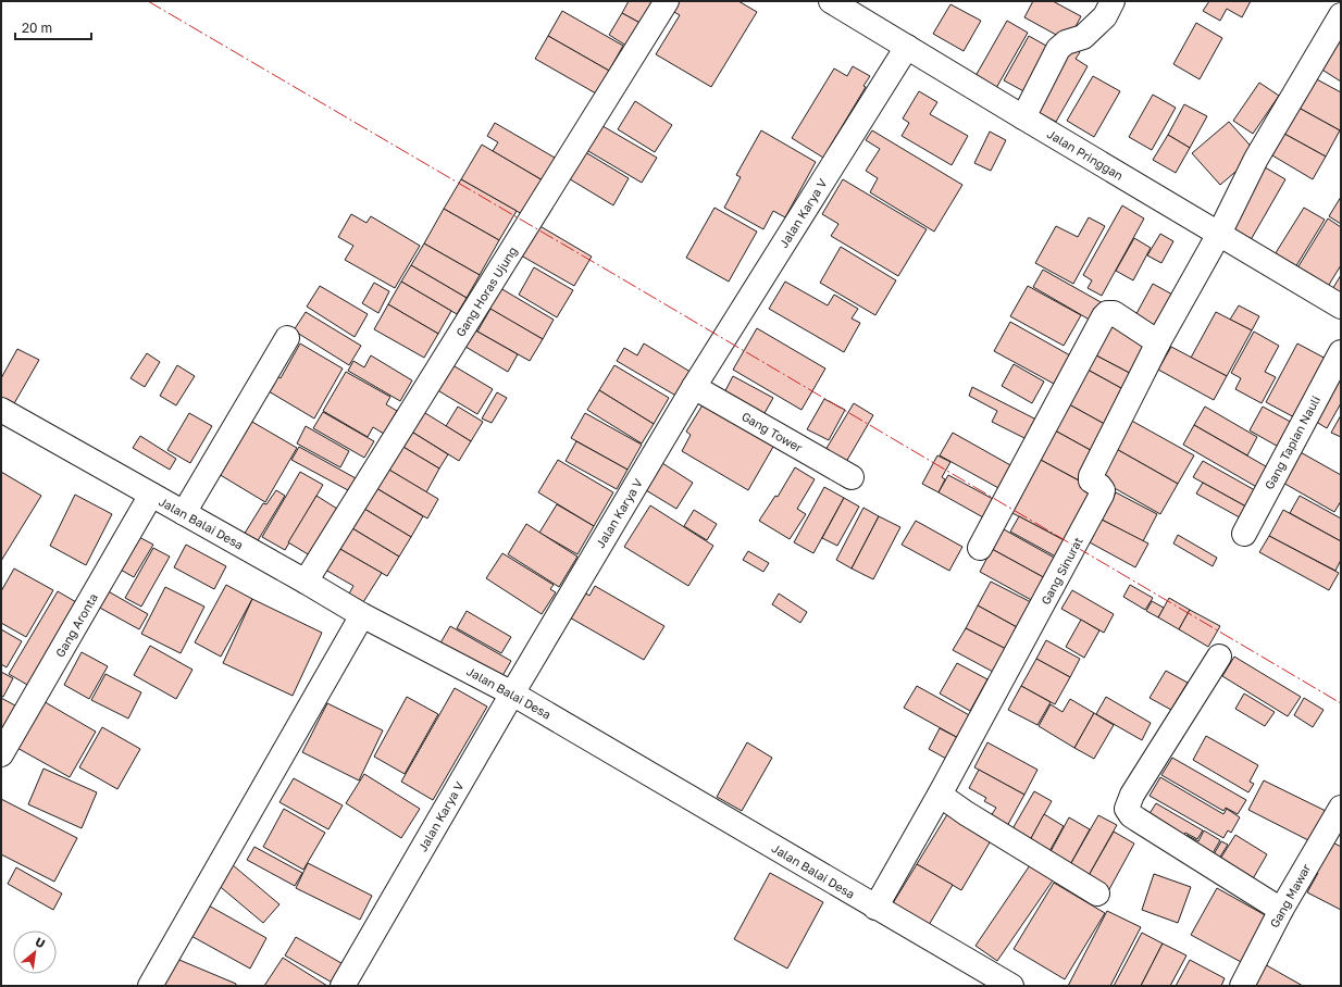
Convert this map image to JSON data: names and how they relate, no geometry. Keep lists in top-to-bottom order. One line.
{"streets":{"street":["Jalan Pringgan","Jalan Karya V","Gang Horas Ujung","Gang Tower","Gang Tapian Nauli","Jalan Balai Desa","Gang Sinurat","Gang Aronta","Gang Mawar"]},"crossings":[["Jalan Pringgan","Jalan Karya V"],["Jalan Pringgan","Gang Sinurat"],["Jalan Karya V","Gang Tower"],["Jalan Karya V","Jalan Balai Desa"],["Gang Horas Ujung","Jalan Balai Desa"],["Jalan Balai Desa","Gang Sinurat"],["Jalan Balai Desa","Gang Aronta"]],"scale_bar":"20 m","north":"top right"}
